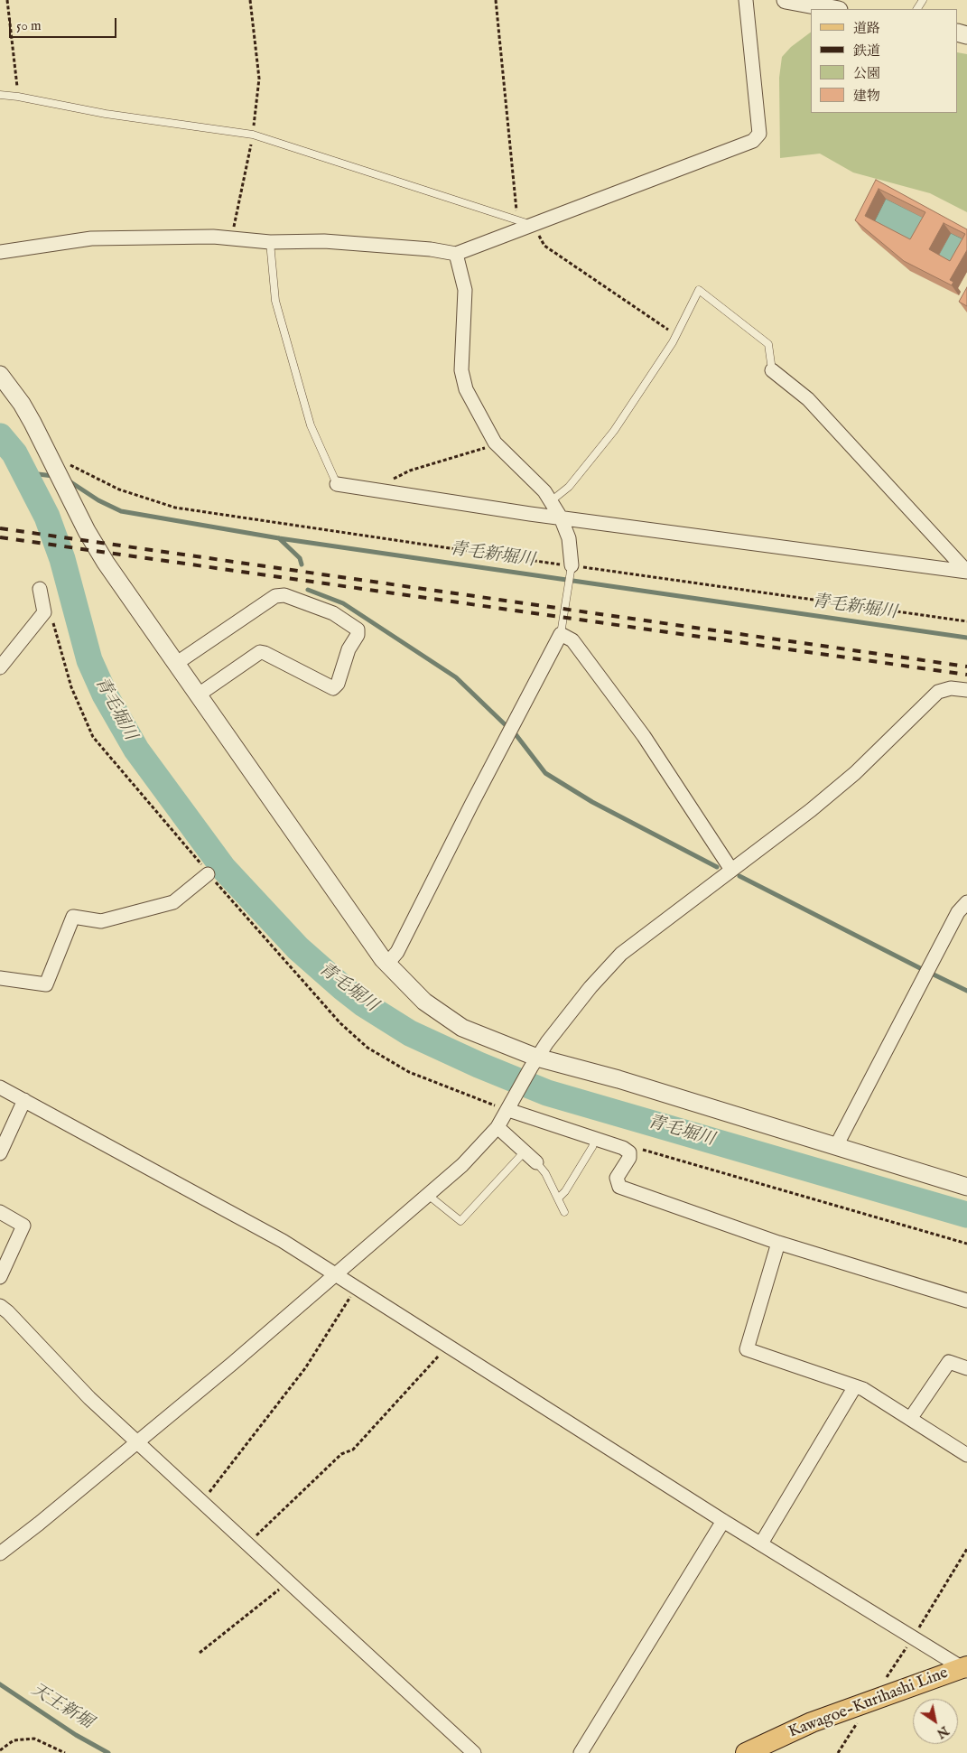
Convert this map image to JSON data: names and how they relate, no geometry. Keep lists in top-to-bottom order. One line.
{"streets":{"main road":["Kawagoe-Kurihashi Line"]},"water":["青毛新堀川","青毛堀川","天王新堀"],"legend":["道路","鉄道","公園","建物"],"scale_bar":"50 m","north":"bottom right"}
